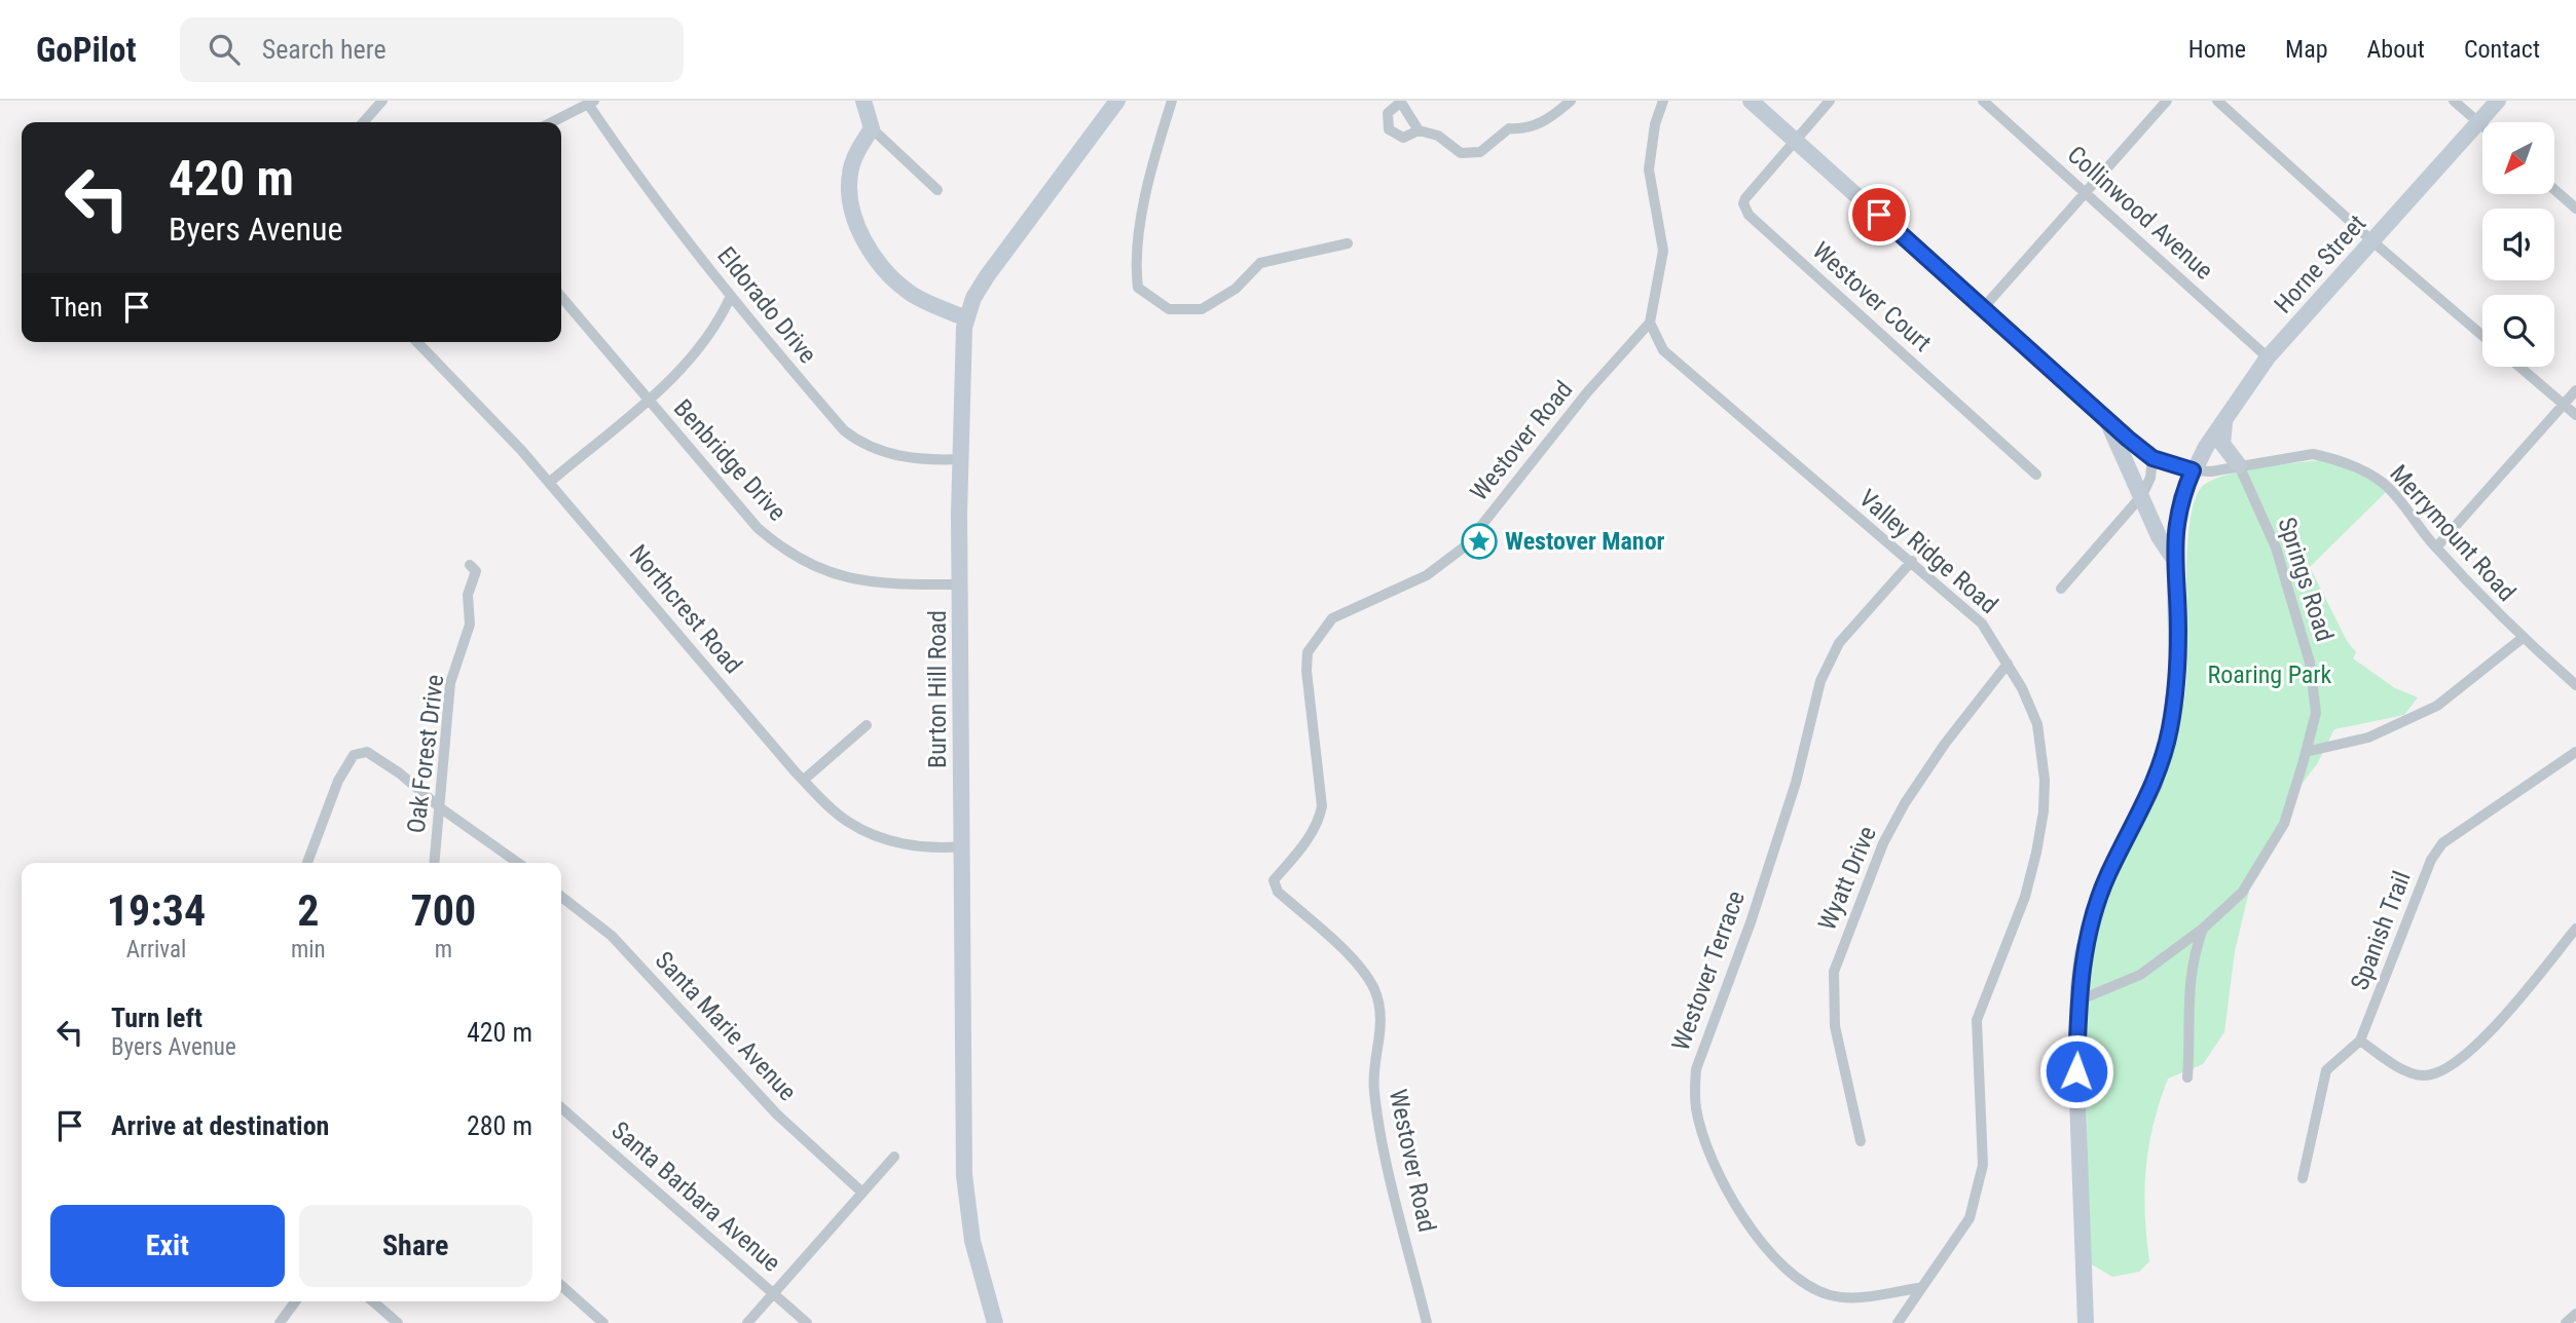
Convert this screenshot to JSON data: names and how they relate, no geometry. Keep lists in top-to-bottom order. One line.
{"streets":{"street":["Collinwood Avenue","Horne Street","Westover Court","Eldorado Drive","Westover Road","Benbridge Drive","Merrymount Road","Valley Ridge Road","Springs Road","Northcrest Road","Burton Hill Road","Oak Forest Drive","Wyatt Drive","Spanish Trail","Westover Terrace","Santa Marie Avenue","Santa Barbara Avenue"]},"crossings":[["Collinwood Avenue","Horne Street"],["Horne Street","Merrymount Road"],["Horne Street","Springs Road"],["Eldorado Drive","Burton Hill Road"],["Westover Road","Valley Ridge Road"],["Benbridge Drive","Burton Hill Road"],["Merrymount Road","Springs Road"],["Valley Ridge Road","Wyatt Drive"],["Valley Ridge Road","Westover Terrace"],["Northcrest Road","Burton Hill Road"]],"parks":["Roaring Park"],"places":{"place":["Westover Manor"]},"north":"bottom left","page":{"header":"GoPilot","search":"Search here","nav":["Home","Map","About","Contact"],"turn":["420 m","Byers Avenue"],"then":"Then","eta":["19:34","Arrival","2","min","700","m"],"list":[{"name":"Turn left","note":"Byers Avenue","value":"420 m"},{"name":"Arrive at destination","value":"280 m"}],"buttons":["Exit","Share"]}}
